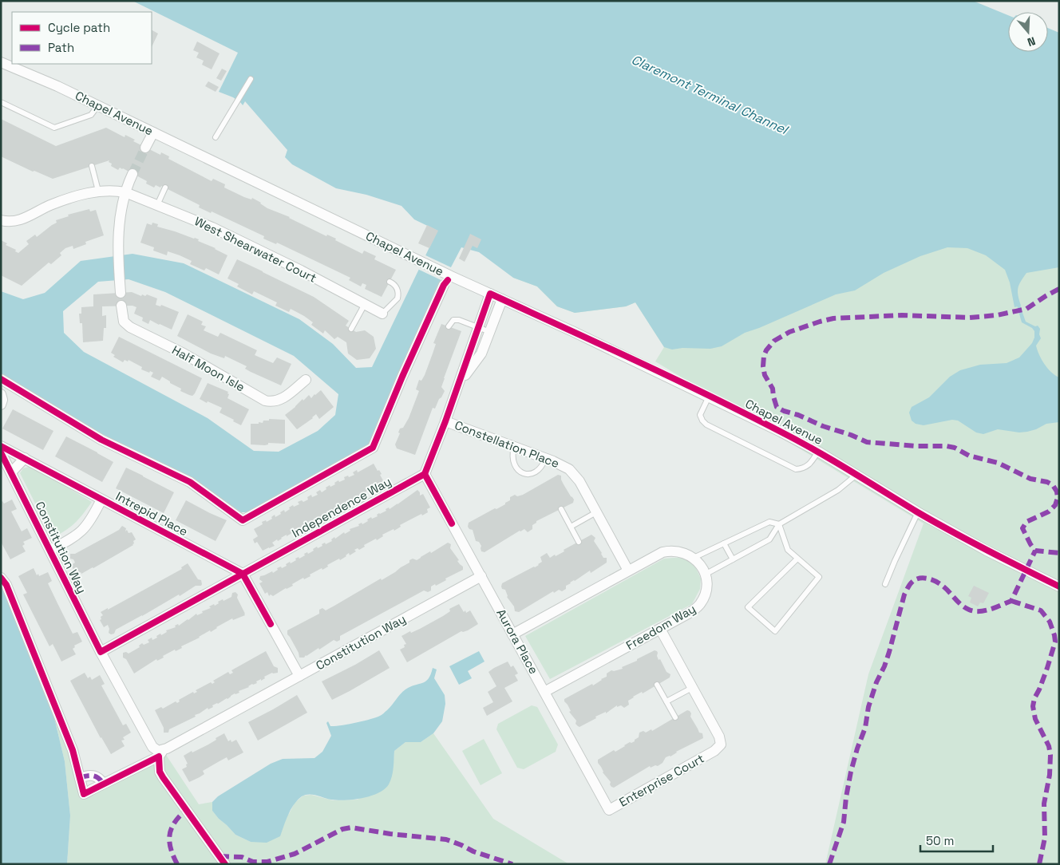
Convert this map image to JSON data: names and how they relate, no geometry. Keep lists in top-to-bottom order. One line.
{"streets":{"street":["Chapel Avenue","West Shearwater Court","Half Moon Isle","Constellation Place","Independence Way","Intrepid Place","Constitution Way","Freedom Way","Aurora Place","Enterprise Court"]},"crossings":[["Independence Way","Intrepid Place"],["Independence Way","Constitution Way"],["Independence Way","Aurora Place"],["Constitution Way","Aurora Place"],["Freedom Way","Aurora Place"],["Aurora Place","Enterprise Court"]],"water":["Claremont Terminal Channel"],"legend":["Cycle path","Path"],"scale_bar":"50 m","north":"bottom"}
